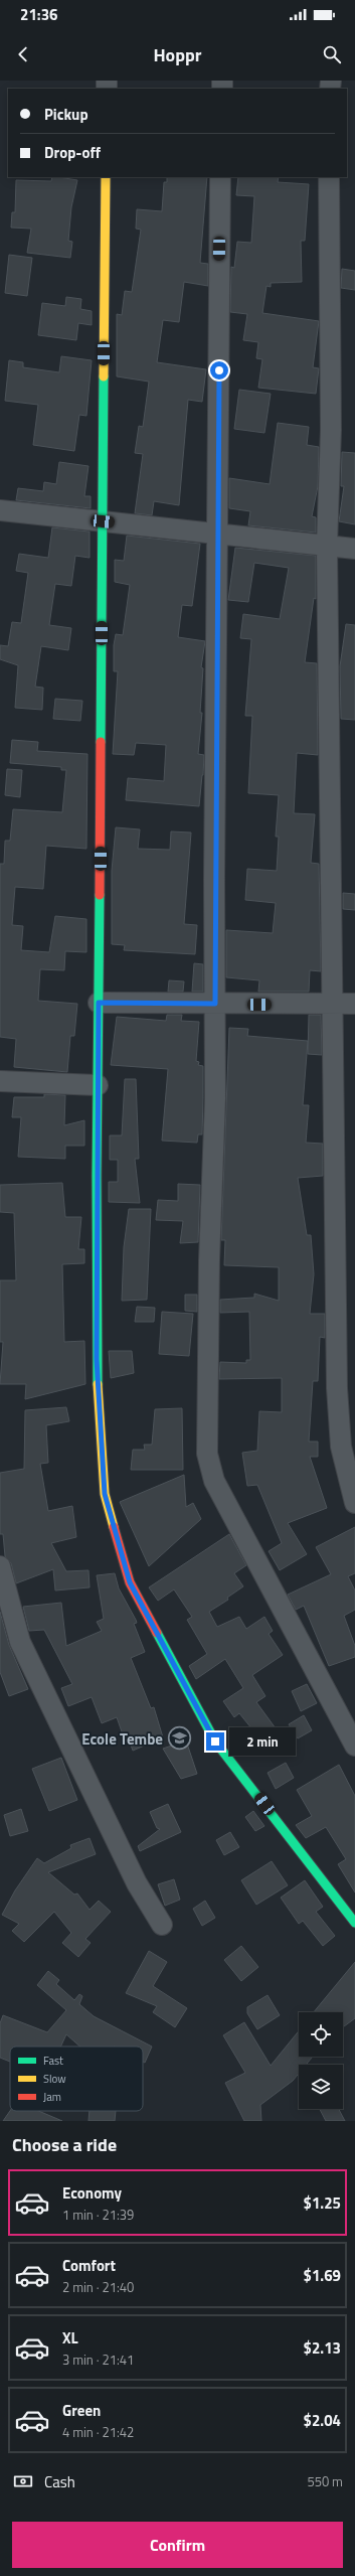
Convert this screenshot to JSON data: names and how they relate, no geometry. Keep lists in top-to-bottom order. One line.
{"places":{"school or university":["Ecole Tembe"]},"legend":["Fast","Slow","Jam"],"page":{"status":"21:36","header":"Hoppr","banner":["Pickup","Drop-off"],"bubble":"2 min","heading":"Choose a ride","list":[{"name":"Economy","note":"1 min · 21:39","value":"$1.25"},{"name":"Comfort","note":"2 min · 21:40","value":"$1.69"},{"name":"XL","note":"3 min · 21:41","value":"$2.13"},{"name":"Green","note":"4 min · 21:42","value":"$2.04"}],"pay":["Cash","550 m"],"buttons":"Confirm"}}
